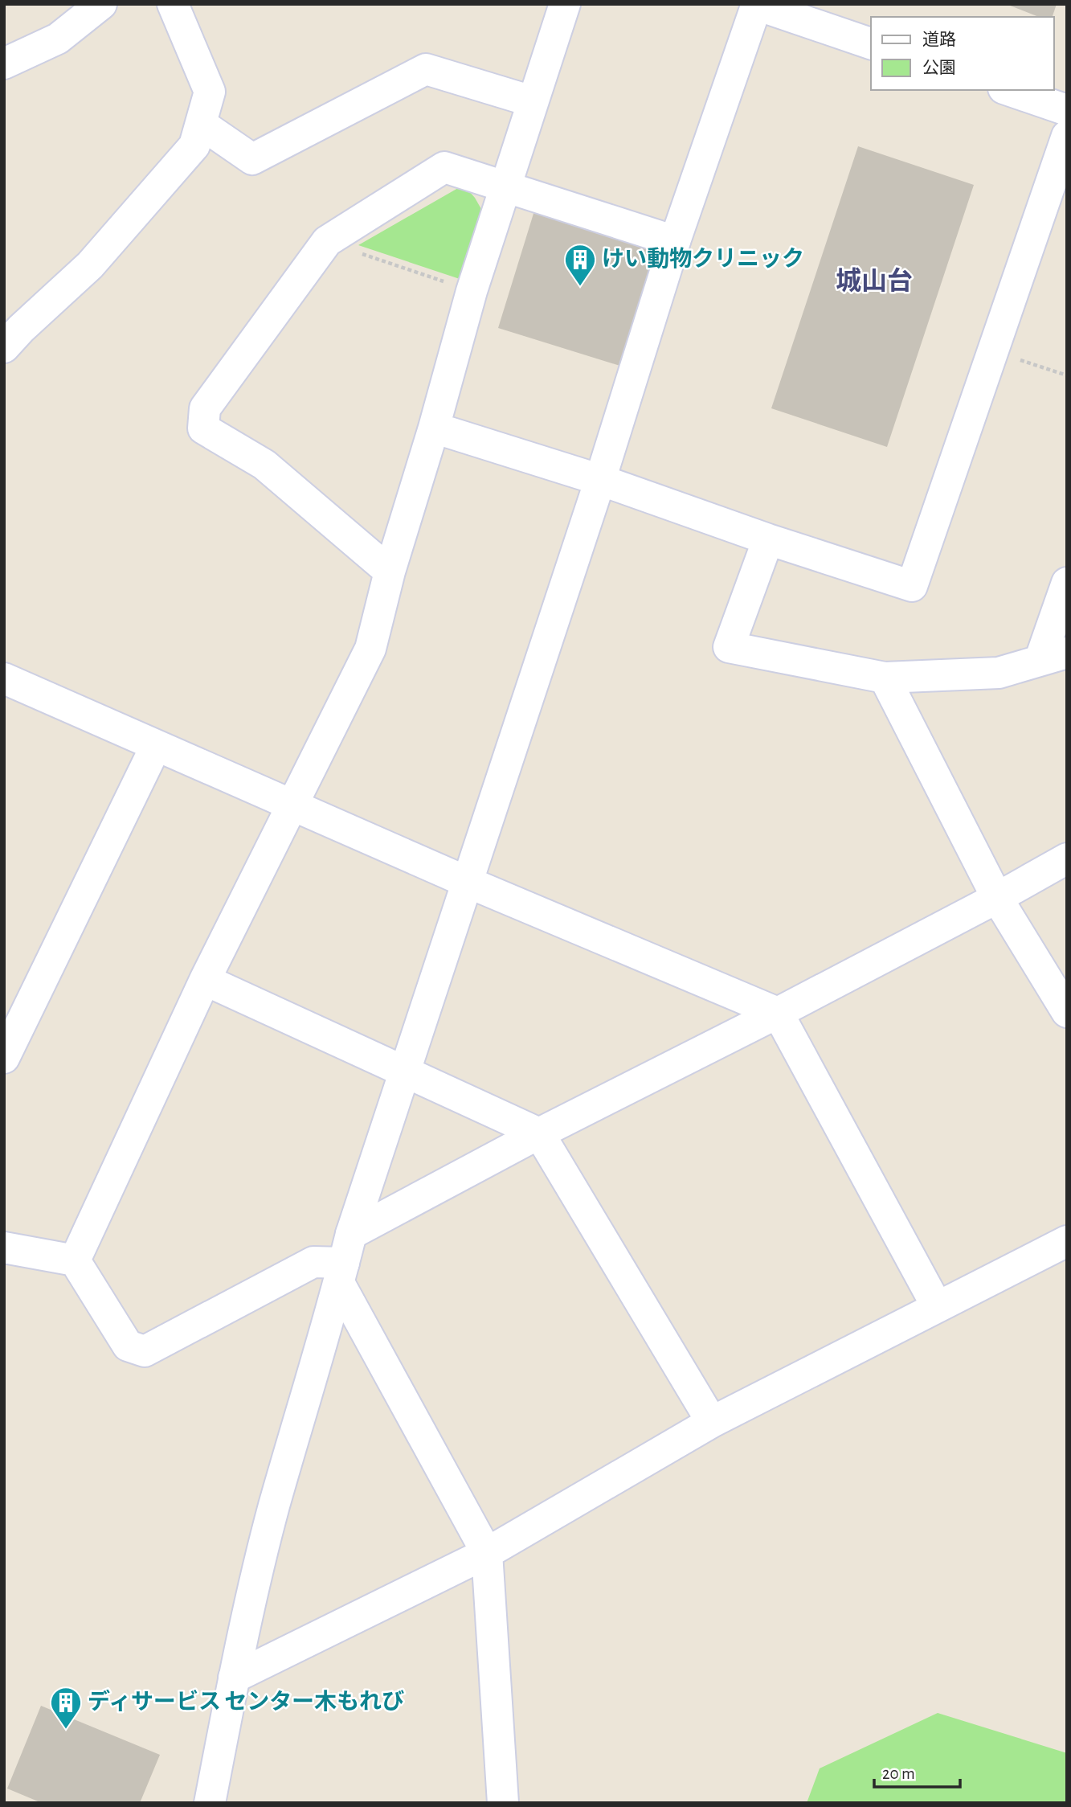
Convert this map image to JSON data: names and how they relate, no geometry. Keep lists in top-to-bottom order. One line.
{"districts":["城山台"],"places":{"building":["けい動物クリニック","ディサービス センター木もれび"]},"legend":["道路","公園"],"scale_bar":"20 m"}
